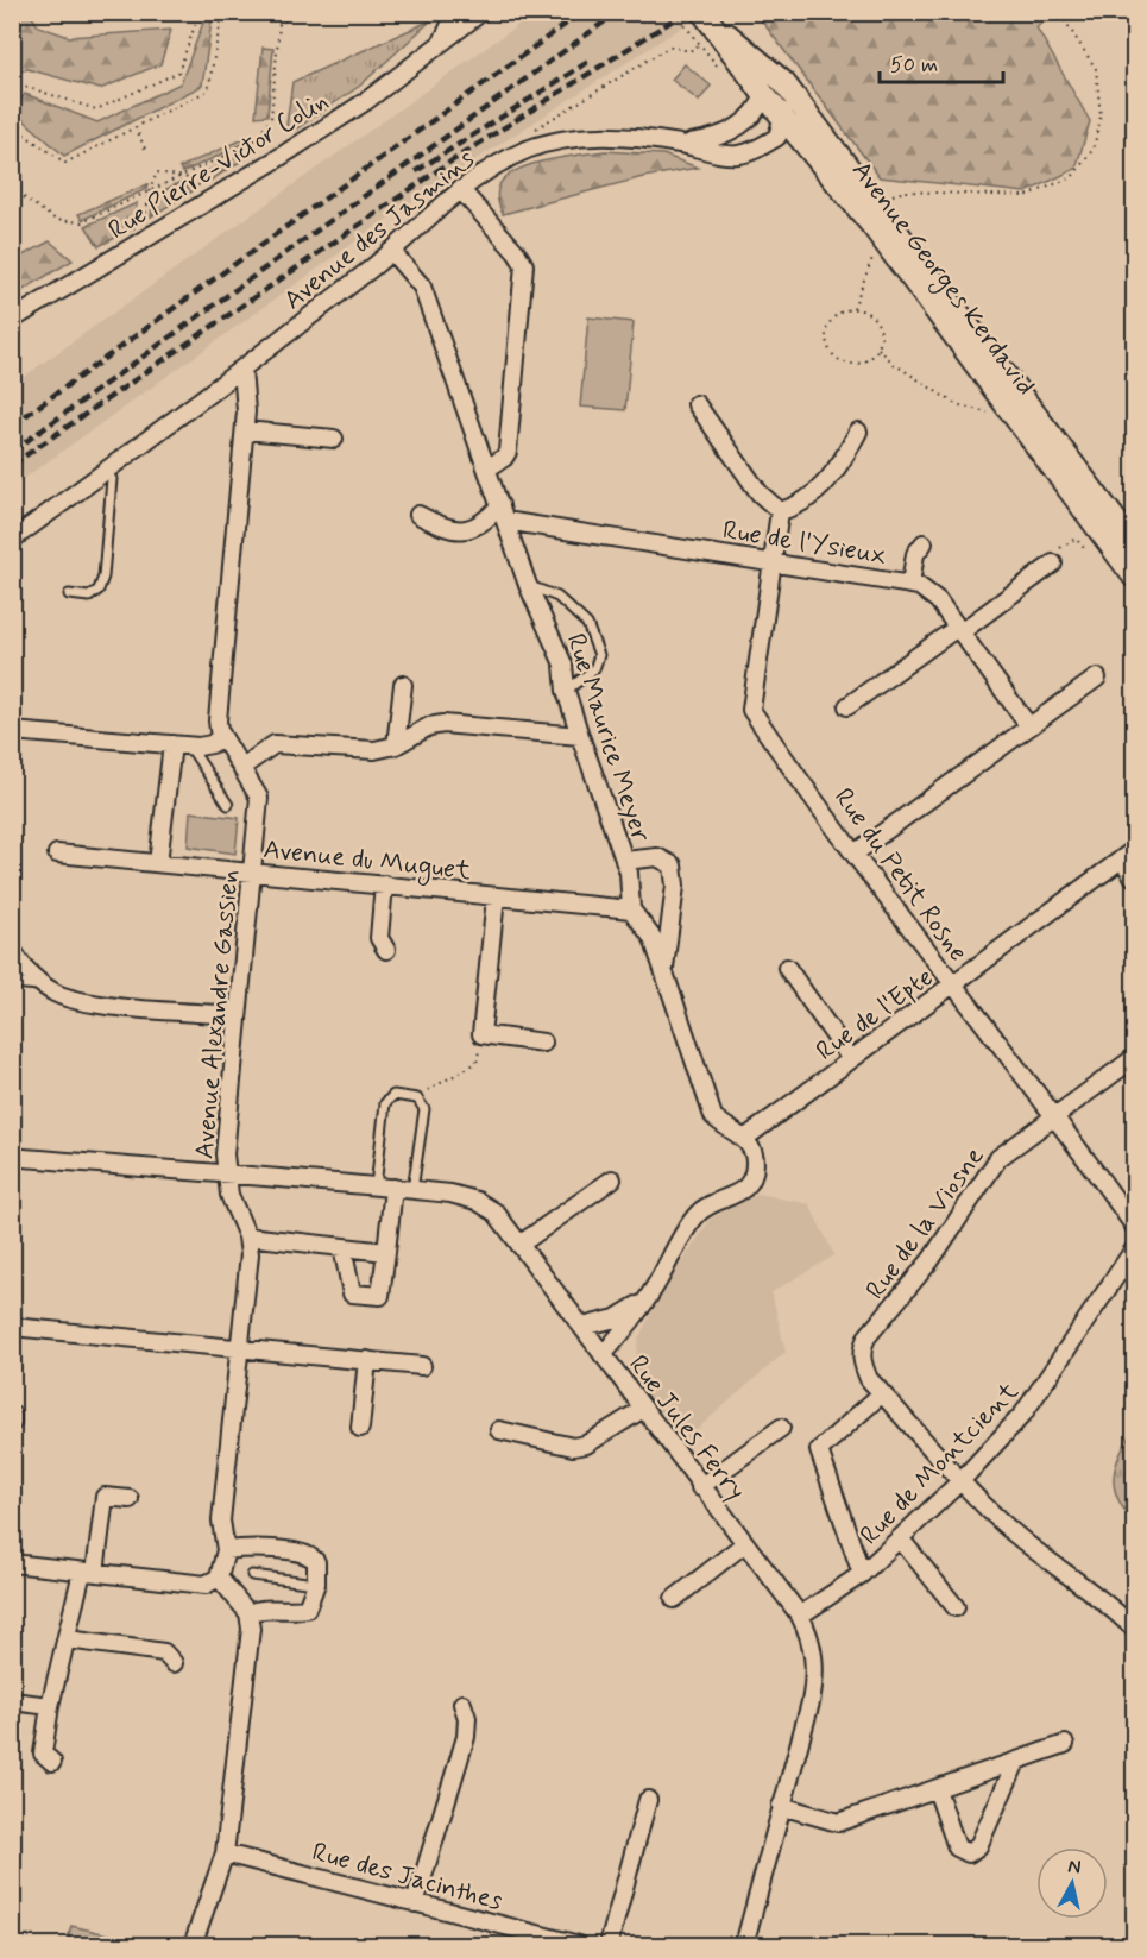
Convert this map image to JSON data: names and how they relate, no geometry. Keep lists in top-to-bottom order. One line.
{"streets":{"main road":["Avenue Georges Kerdavid"],"street":["Rue Pierre-Victor Colin","Avenue des Jasmins","Rue de l'Ysieux","Rue Maurice Meyer","Avenue du Muguet","Rue du Petit Rosne","Rue de l'Epte","Avenue Alexandre Gassien","Rue de la Viosne","Rue Jules Ferry","Rue de Montcient","Rue des Jacinthes"]},"crossings":[["Avenue des Jasmins","Avenue Georges Kerdavid"],["Avenue des Jasmins","Rue Maurice Meyer"],["Rue de l'Ysieux","Rue Maurice Meyer"],["Rue de l'Ysieux","Rue du Petit Rosne"],["Rue Maurice Meyer","Avenue du Muguet"],["Rue Maurice Meyer","Rue de l'Epte"],["Avenue du Muguet","Avenue Alexandre Gassien"],["Rue du Petit Rosne","Rue de l'Epte"],["Rue du Petit Rosne","Rue de la Viosne"],["Avenue Alexandre Gassien","Rue Jules Ferry"],["Rue de la Viosne","Rue de Montcient"],["Rue Jules Ferry","Rue de Montcient"]],"scale_bar":"50 m","north":"top"}
